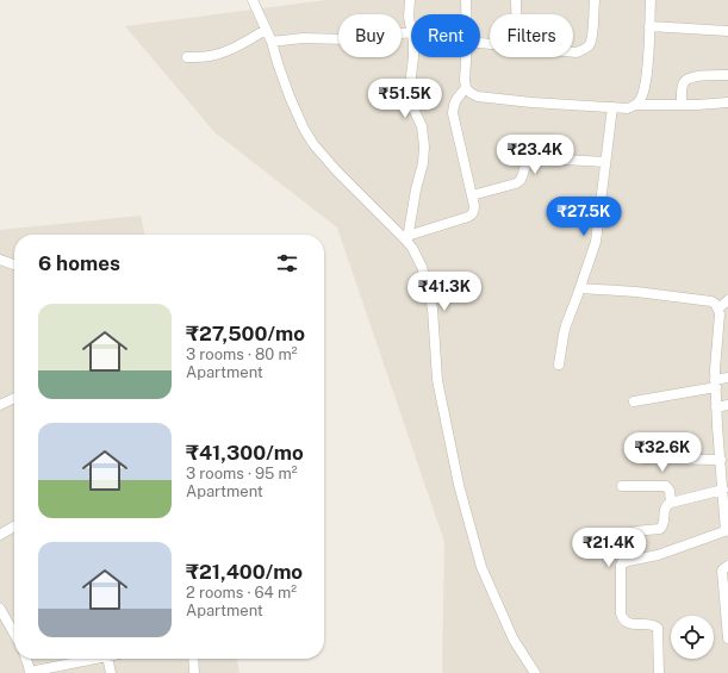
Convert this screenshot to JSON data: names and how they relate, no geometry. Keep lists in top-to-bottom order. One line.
{"page":{"chip":["Buy","Rent","Filters"],"price":["₹51.5K","₹23.4K","₹27.5K","₹41.3K","₹32.6K","₹21.4K"],"heading":"6 homes","list":[{"name":"₹27,500/mo","note":"3 rooms · 80 m² · Apartment"},{"name":"₹41,300/mo","note":"3 rooms · 95 m² · Apartment"},{"name":"₹21,400/mo","note":"2 rooms · 64 m² · Apartment"}]}}
